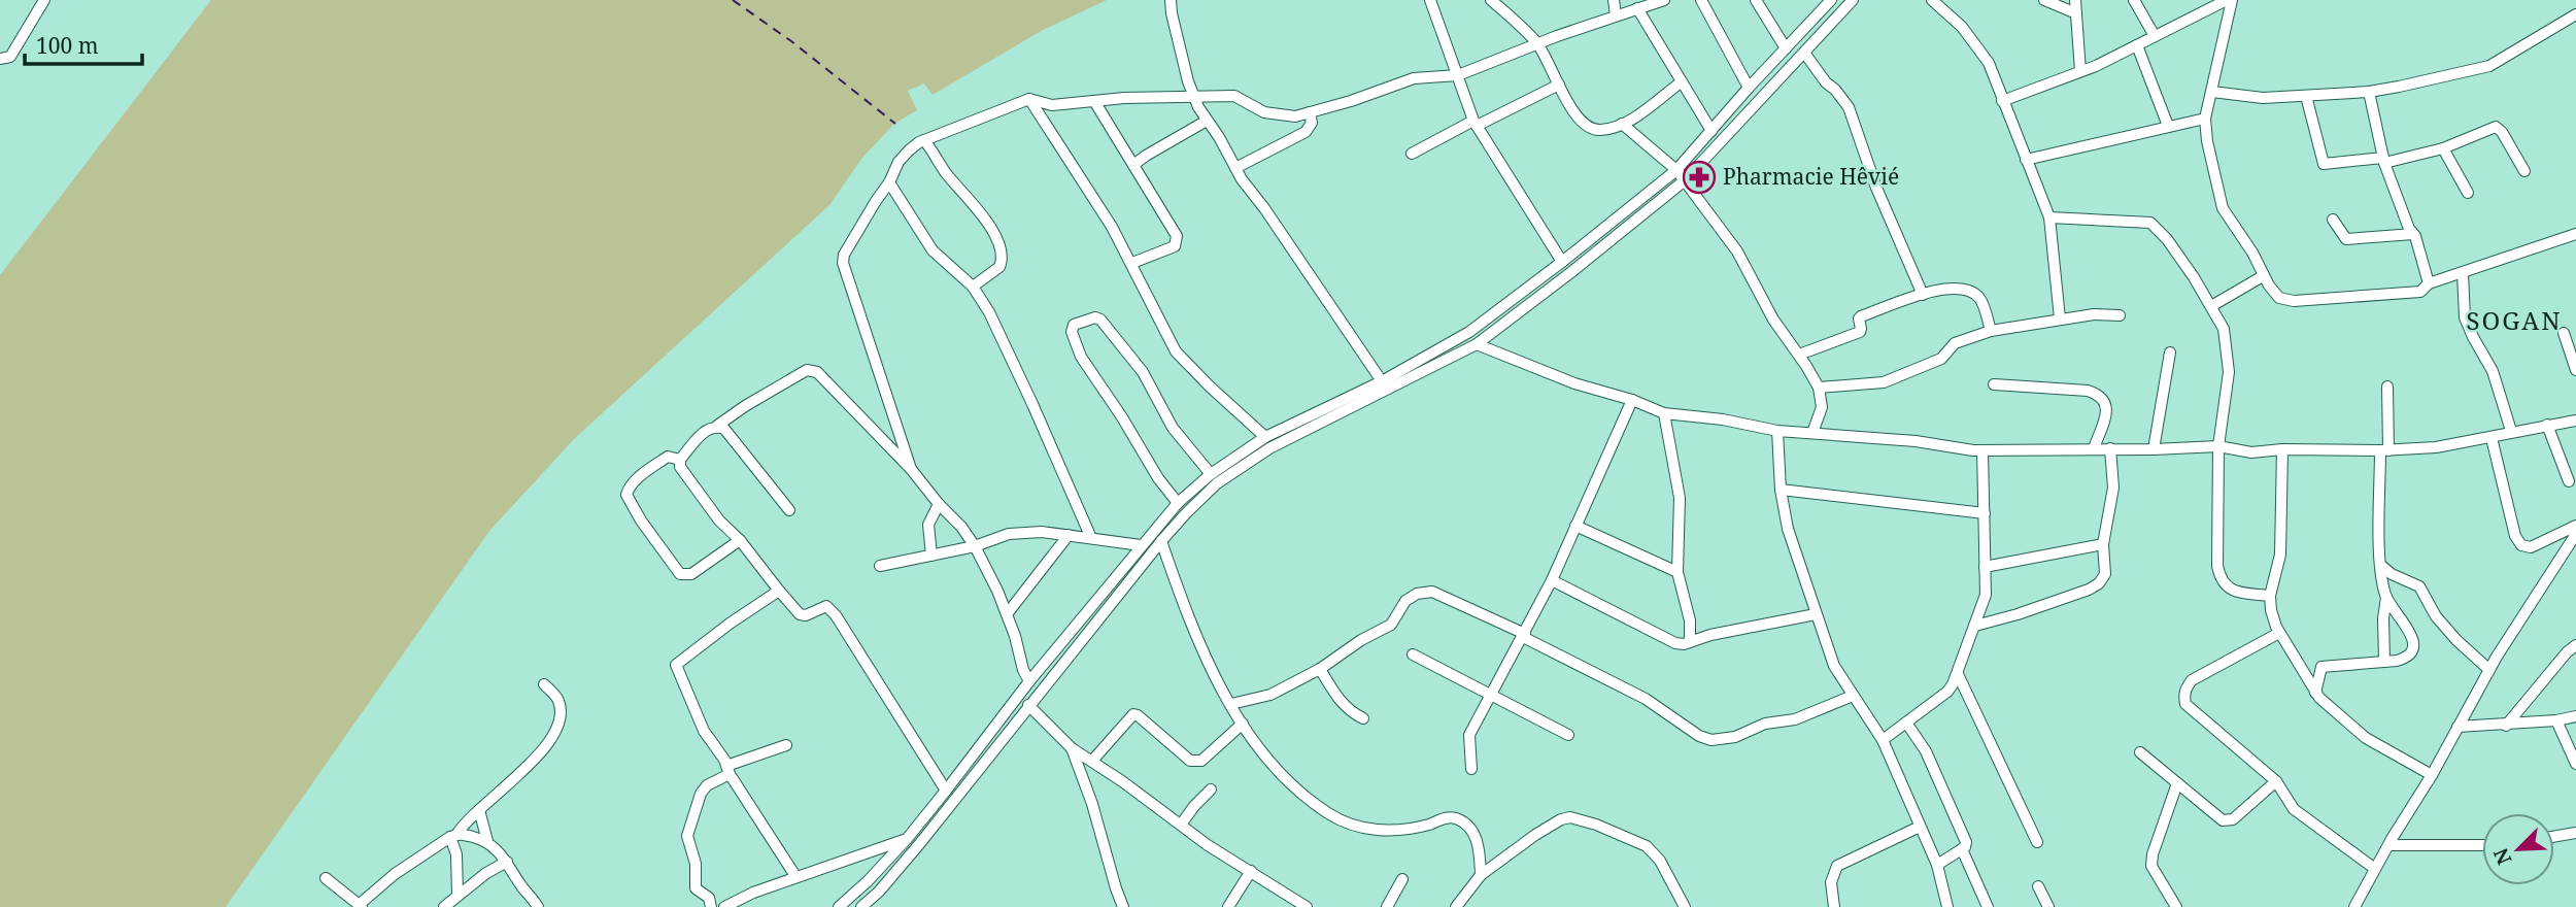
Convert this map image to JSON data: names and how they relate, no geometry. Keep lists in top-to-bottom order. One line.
{"districts":["SOGAN"],"places":{"pharmacy":["Pharmacie Hêvié"]},"scale_bar":"100 m","north":"bottom left"}
